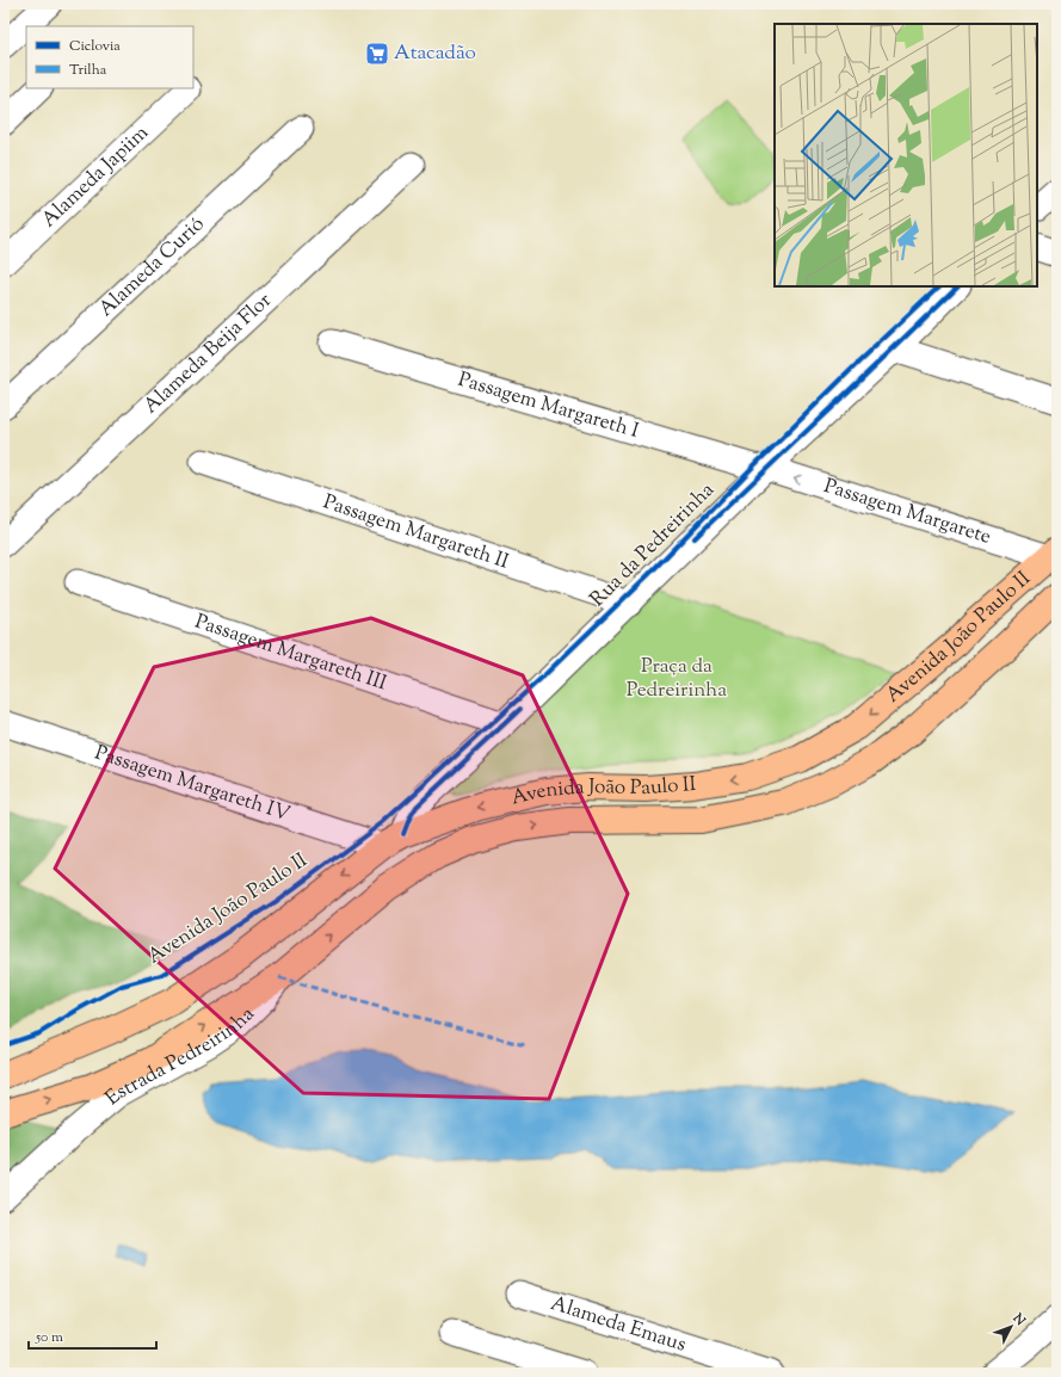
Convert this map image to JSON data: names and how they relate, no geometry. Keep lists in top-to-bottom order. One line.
{"streets":{"main road":["Avenida João Paulo II"],"street":["Alameda Japiim","Alameda Curió","Alameda Beija Flor","Passagem Margareth I","Passagem Margarete","Passagem Margareth II","Rua da Pedreirinha","Passagem Margareth III","Passagem Margareth IV","Estrada Pedreirinha","Alameda Emaus"]},"crossings":[["Passagem Margareth I","Passagem Margarete"],["Passagem Margareth I","Rua da Pedreirinha"],["Passagem Margarete","Rua da Pedreirinha"],["Passagem Margarete","Avenida João Paulo II"],["Passagem Margareth II","Rua da Pedreirinha"],["Rua da Pedreirinha","Avenida João Paulo II"],["Rua da Pedreirinha","Passagem Margareth III"],["Rua da Pedreirinha","Passagem Margareth IV"],["Avenida João Paulo II","Passagem Margareth IV"],["Avenida João Paulo II","Estrada Pedreirinha"]],"parks":["Praça da Pedreirinha"],"places":{"supermarket":["Atacadão"]},"legend":["Ciclovia","Trilha"],"scale_bar":"50 m","north":"top right"}
